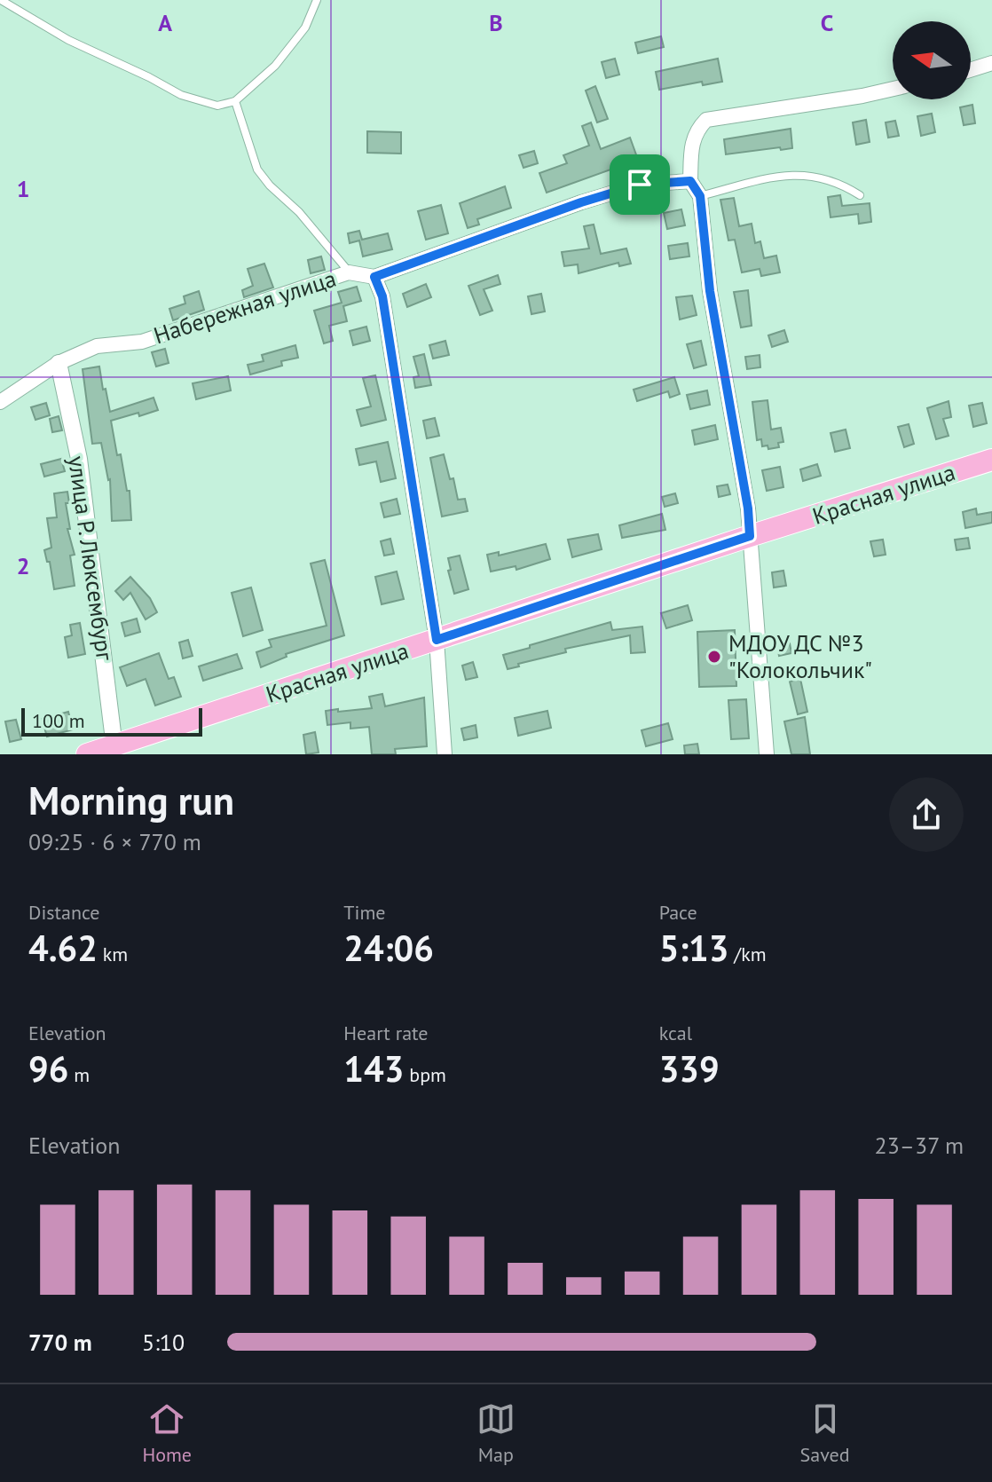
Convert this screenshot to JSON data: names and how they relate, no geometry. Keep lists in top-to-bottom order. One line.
{"streets":{"main road":["Красная улица"],"street":["Набережная улица","улица Р. Люксембург"]},"crossings":[["Набережная улица","улица Р. Люксембург"],["Красная улица","улица Р. Люксембург"]],"places":["МДОУ ДС №3 \"Колокольчик\""],"scale_bar":"100 m","north":"left","page":{"scale":"100 m","heading":["Morning run","09:25 · 6 × 770 m"],"stats":[["Distance","4.62 km"],["Time","24:06"],["Pace","5:13 /km"],["Elevation","96 m"],["Heart rate","143 bpm"],["kcal","339"]],"chart":["Elevation","23–37 m"],"list":[{"name":"770 m","note":"5:10"}],"tabs":["Home","Map","Saved"]},"grid":{"columns":["A","B","C"],"rows":["1","2"]}}
